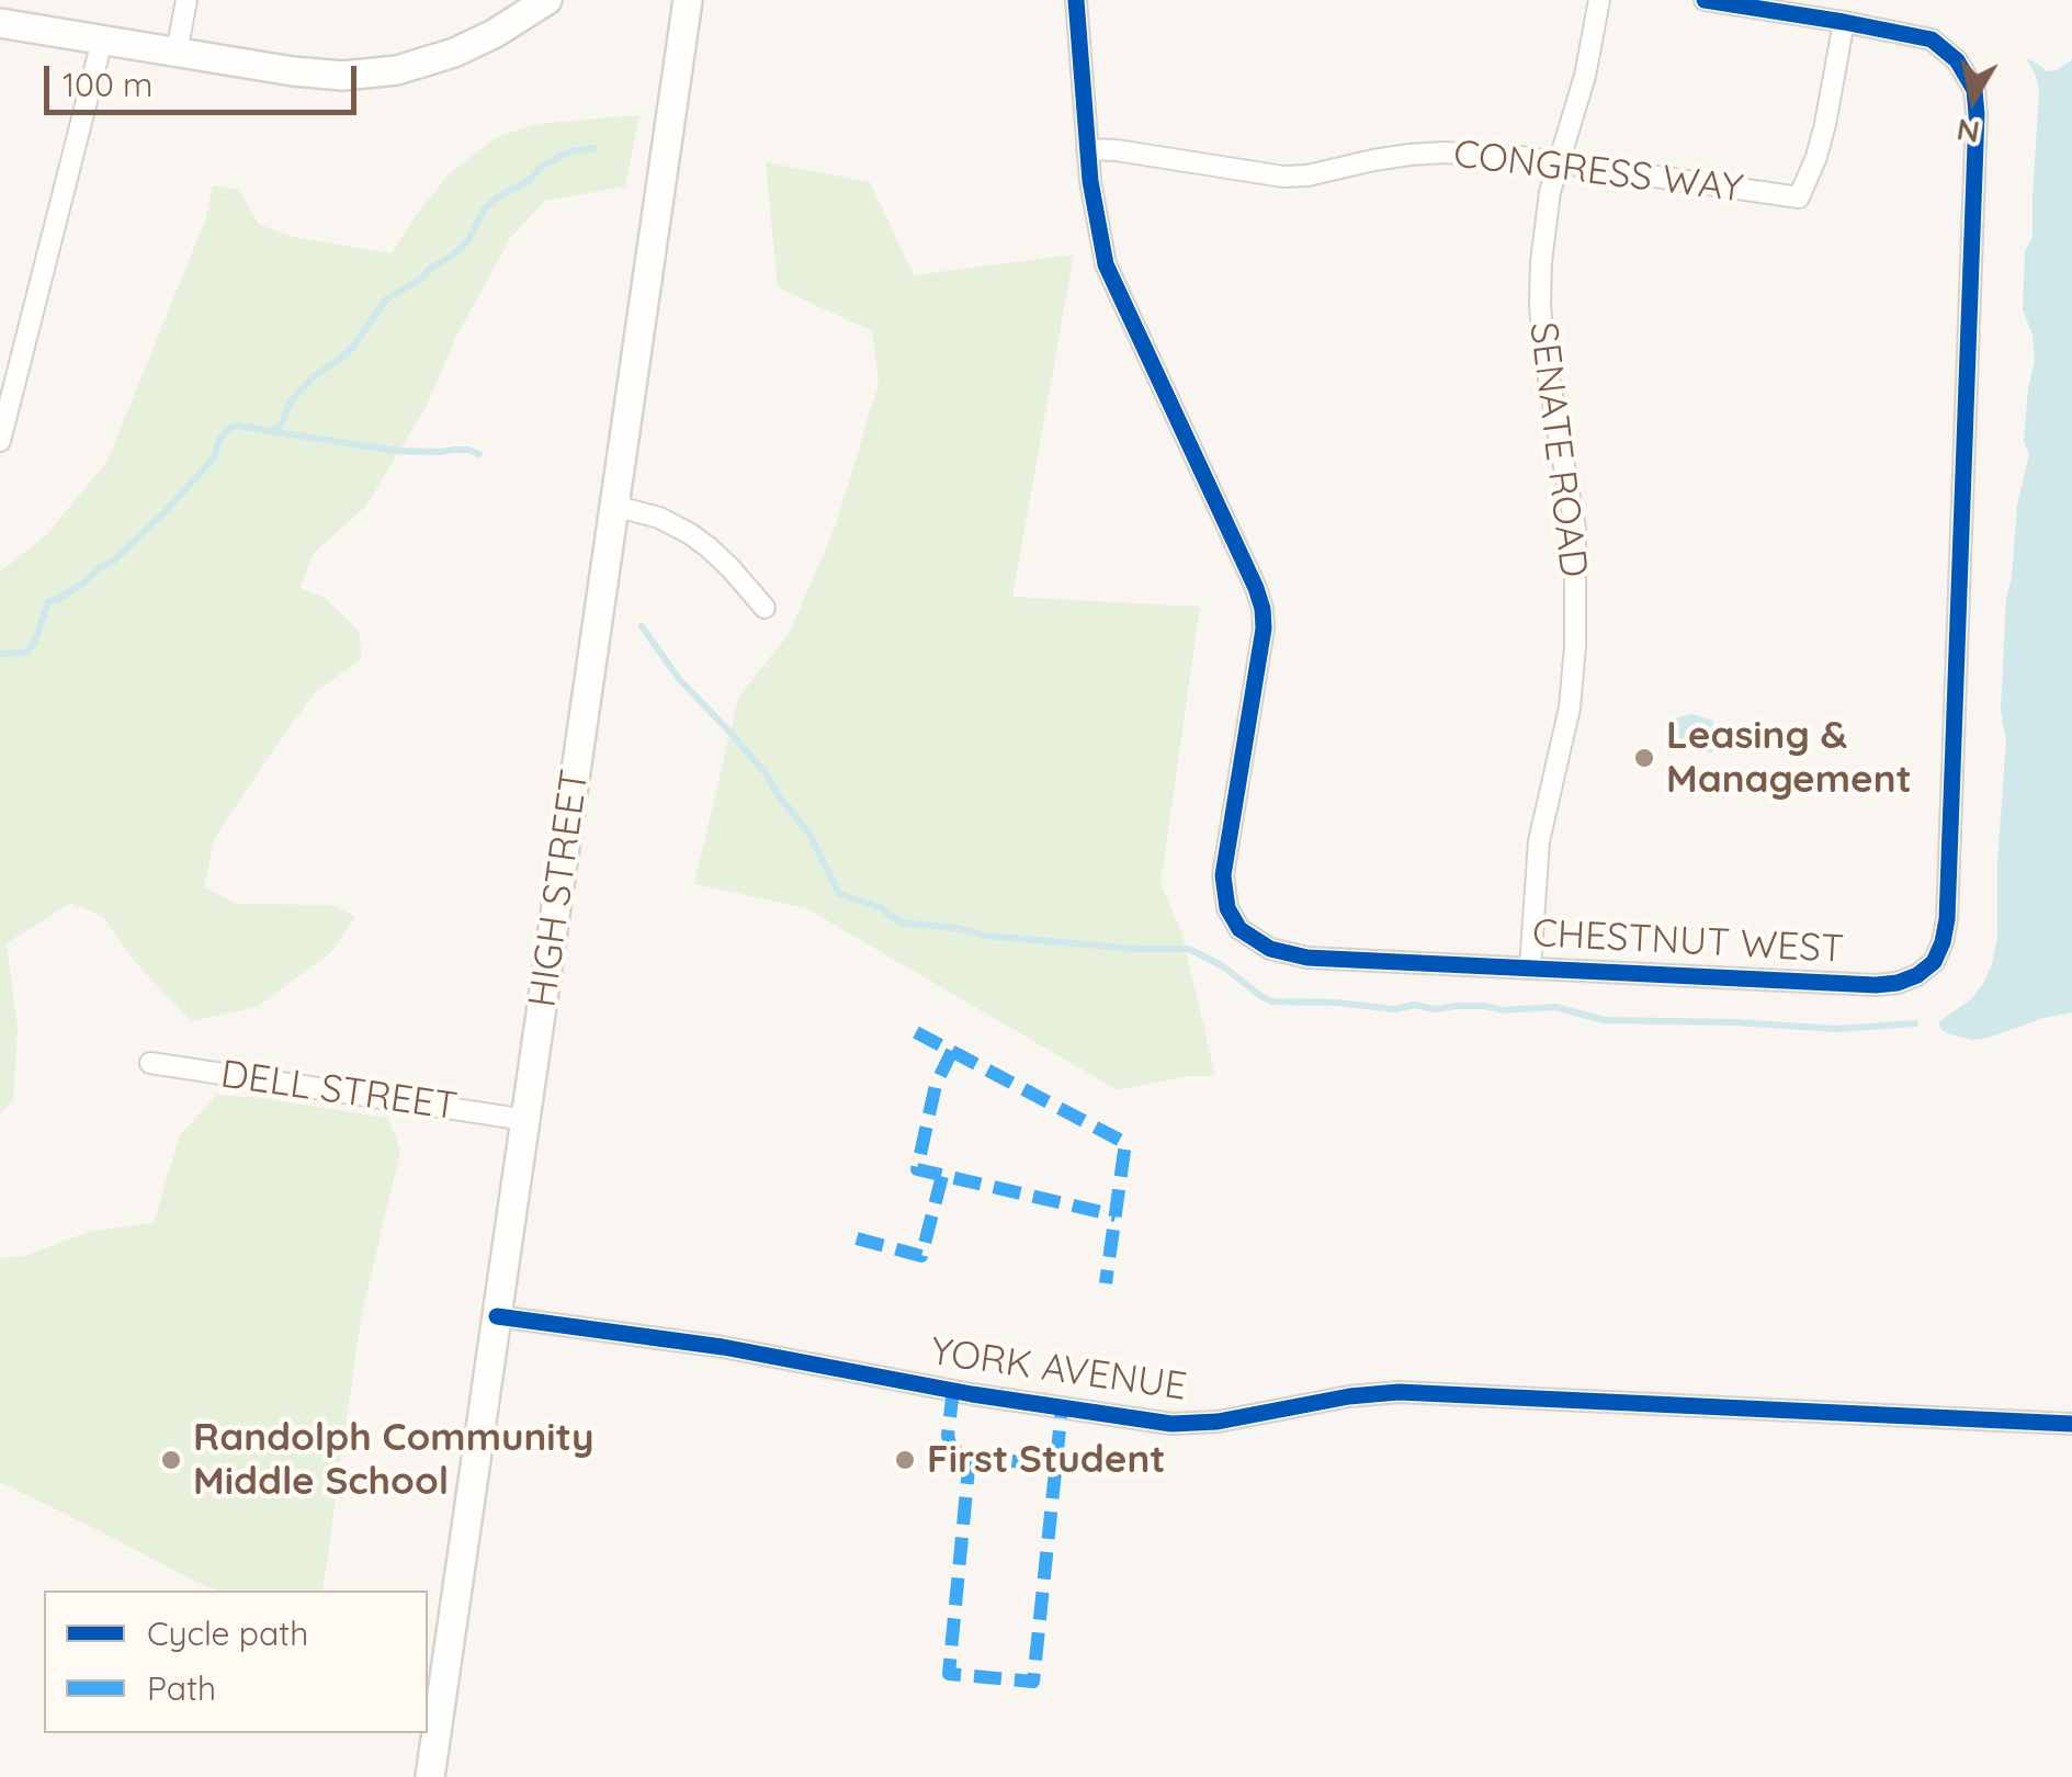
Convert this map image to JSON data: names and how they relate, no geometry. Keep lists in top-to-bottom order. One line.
{"streets":{"main road":["HIGH STREET"],"street":["CONGRESS WAY","SENATE ROAD","CHESTNUT WEST","DELL STREET","YORK AVENUE"]},"crossings":[["CONGRESS WAY","SENATE ROAD"],["CONGRESS WAY","CHESTNUT WEST"],["SENATE ROAD","CHESTNUT WEST"],["HIGH STREET","DELL STREET"],["HIGH STREET","YORK AVENUE"]],"places":["Leasing & Management","Randolph Community Middle School","First Student"],"legend":["Cycle path","Path"],"scale_bar":"100 m","north":"bottom"}
